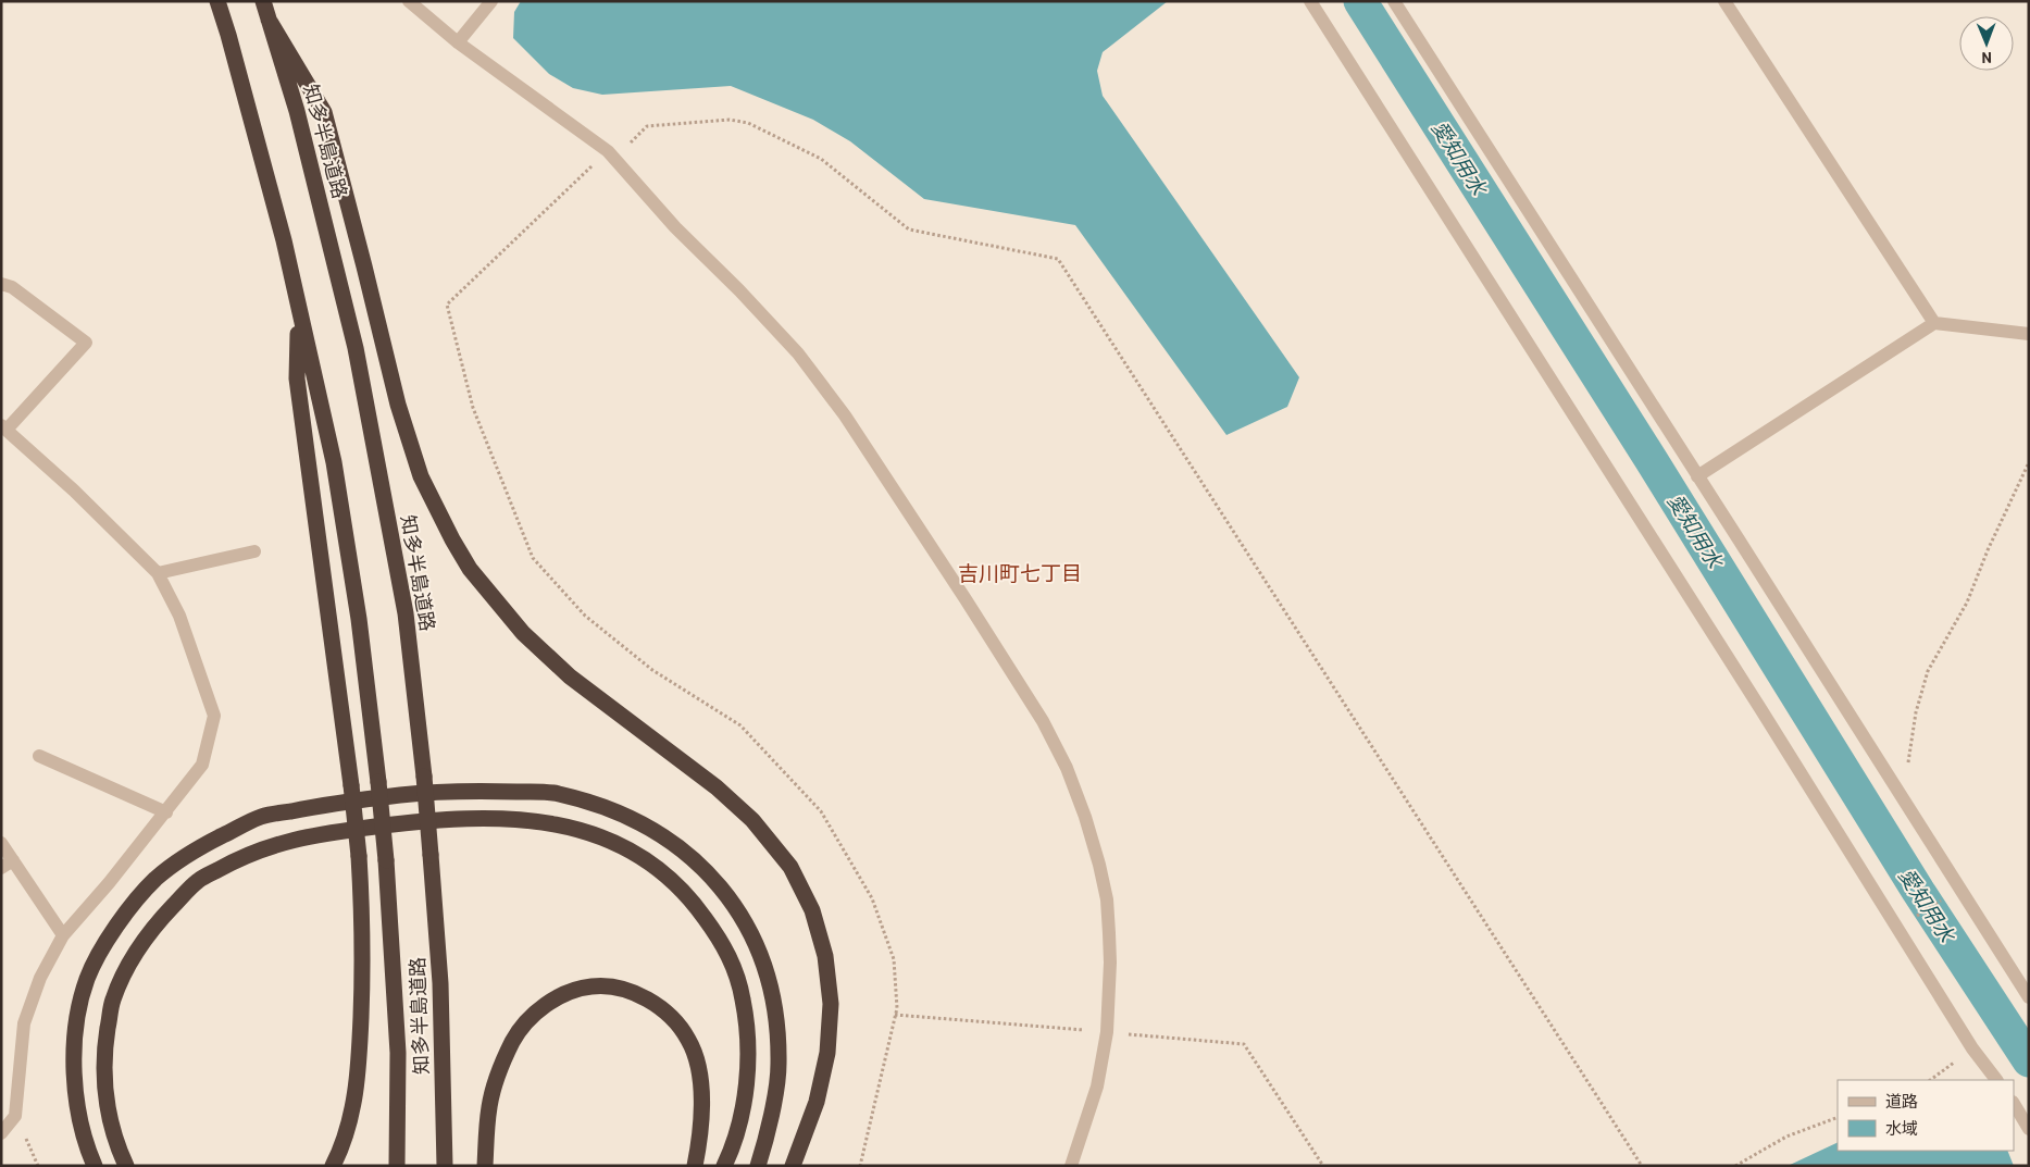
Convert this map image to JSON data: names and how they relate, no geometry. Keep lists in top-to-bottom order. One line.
{"streets":{"highway":["知多半島道路"]},"districts":["吉川町七丁目"],"water":["愛知用水"],"legend":["道路","水域"],"north":"bottom"}
